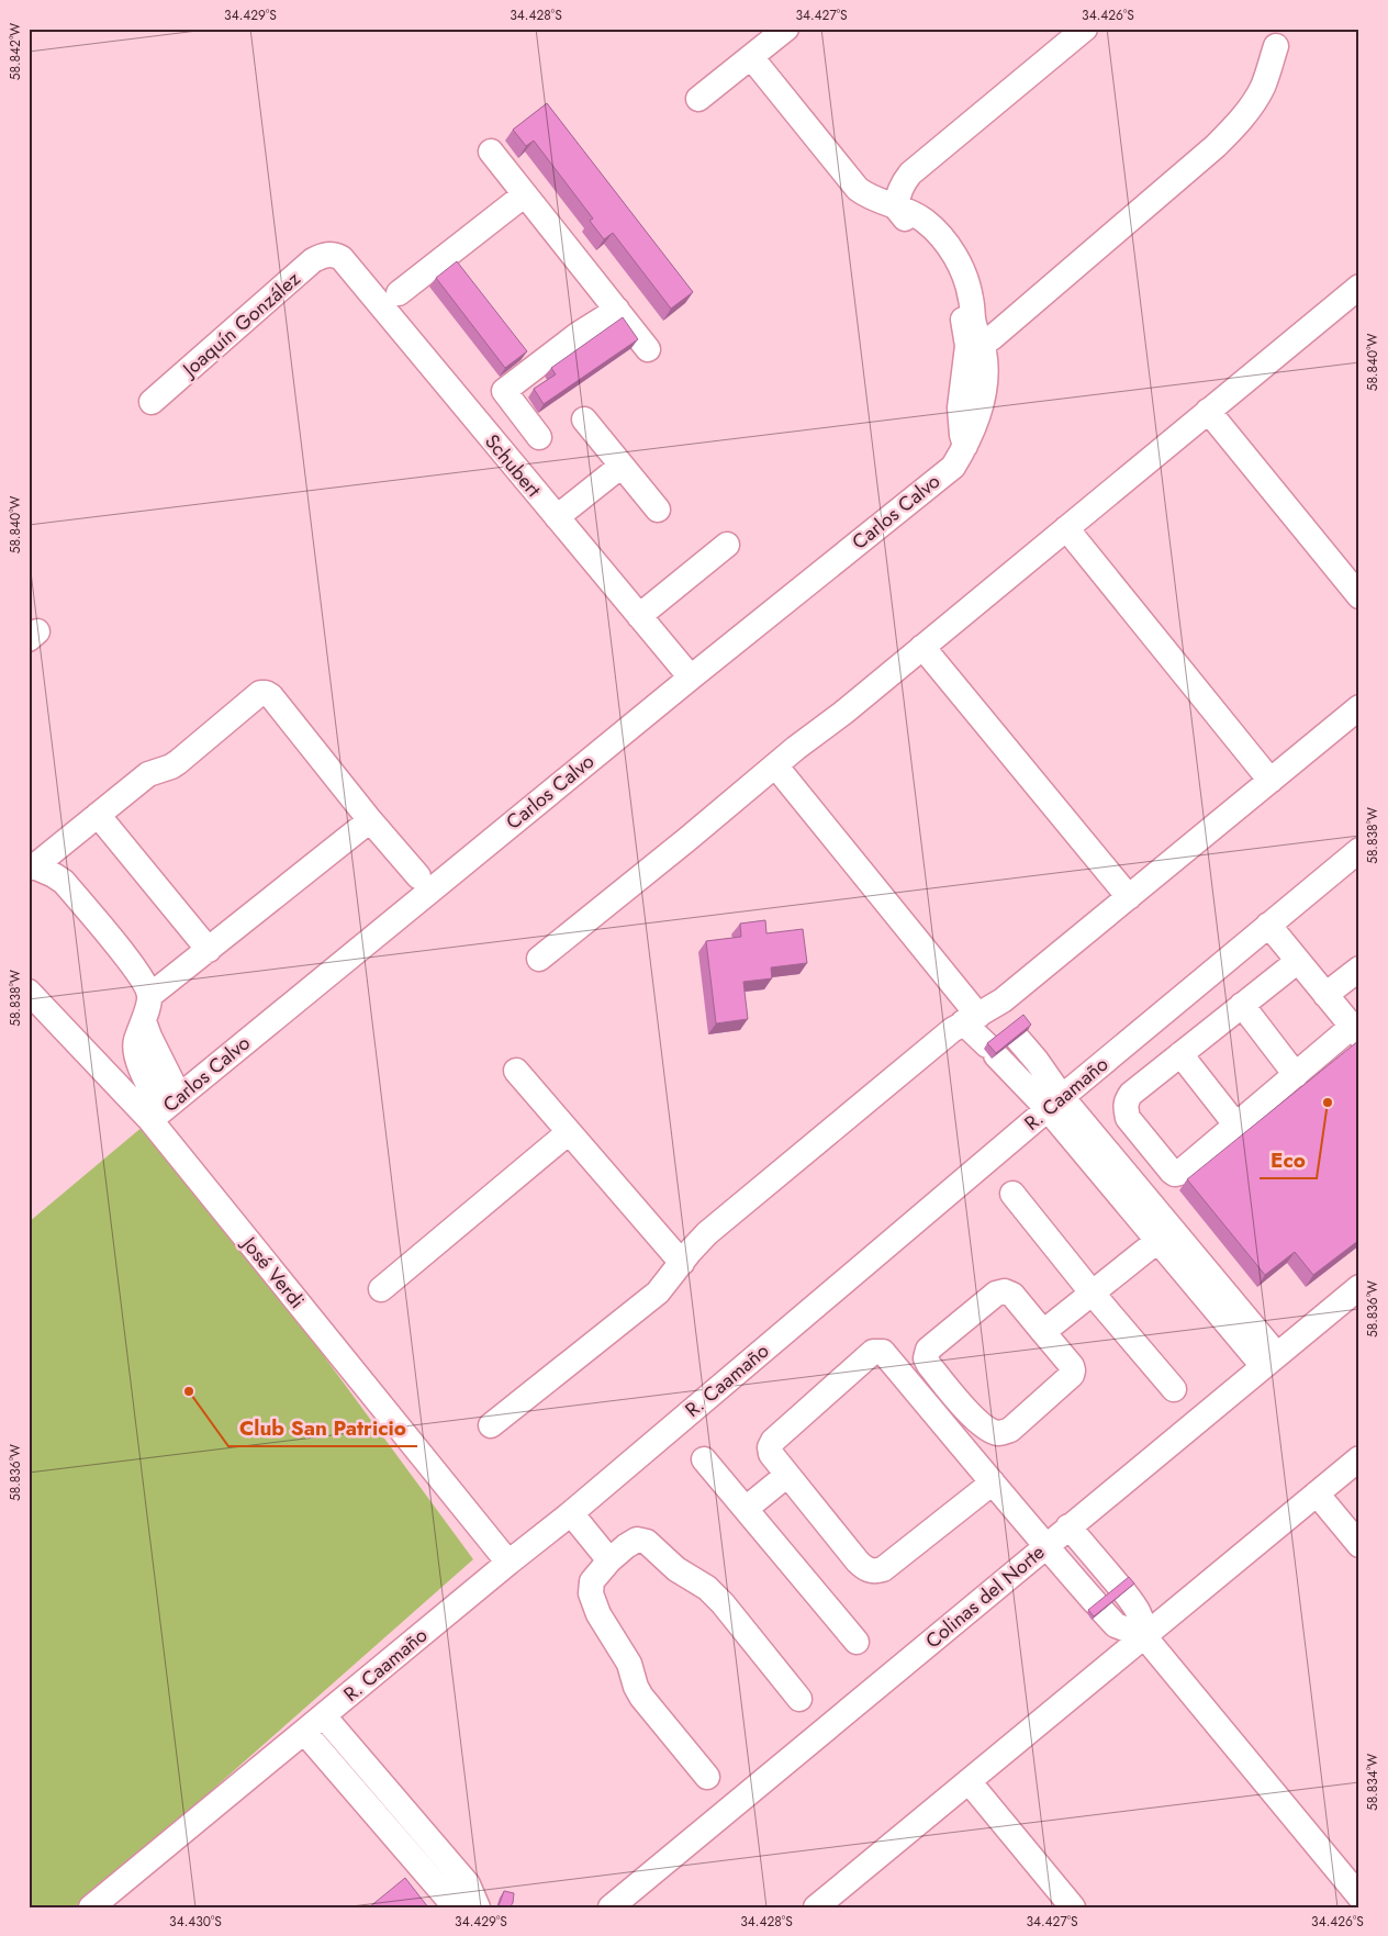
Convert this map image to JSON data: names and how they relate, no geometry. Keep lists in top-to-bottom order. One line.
{"streets":{"street":["Joaquín González","Schubert","Carlos Calvo","R. Caamaño","José Verdi","Colinas del Norte"]},"crossings":[["Joaquín González","Schubert"],["Schubert","Carlos Calvo"],["Carlos Calvo","José Verdi"],["R. Caamaño","José Verdi"]],"places":["Eco","Club San Patricio"],"coordinates":["34.429°S","34.428°S","34.427°S","34.426°S","58.842°W","58.840°W","58.838°W","58.836°W","58.834°W","34.430°S"]}
